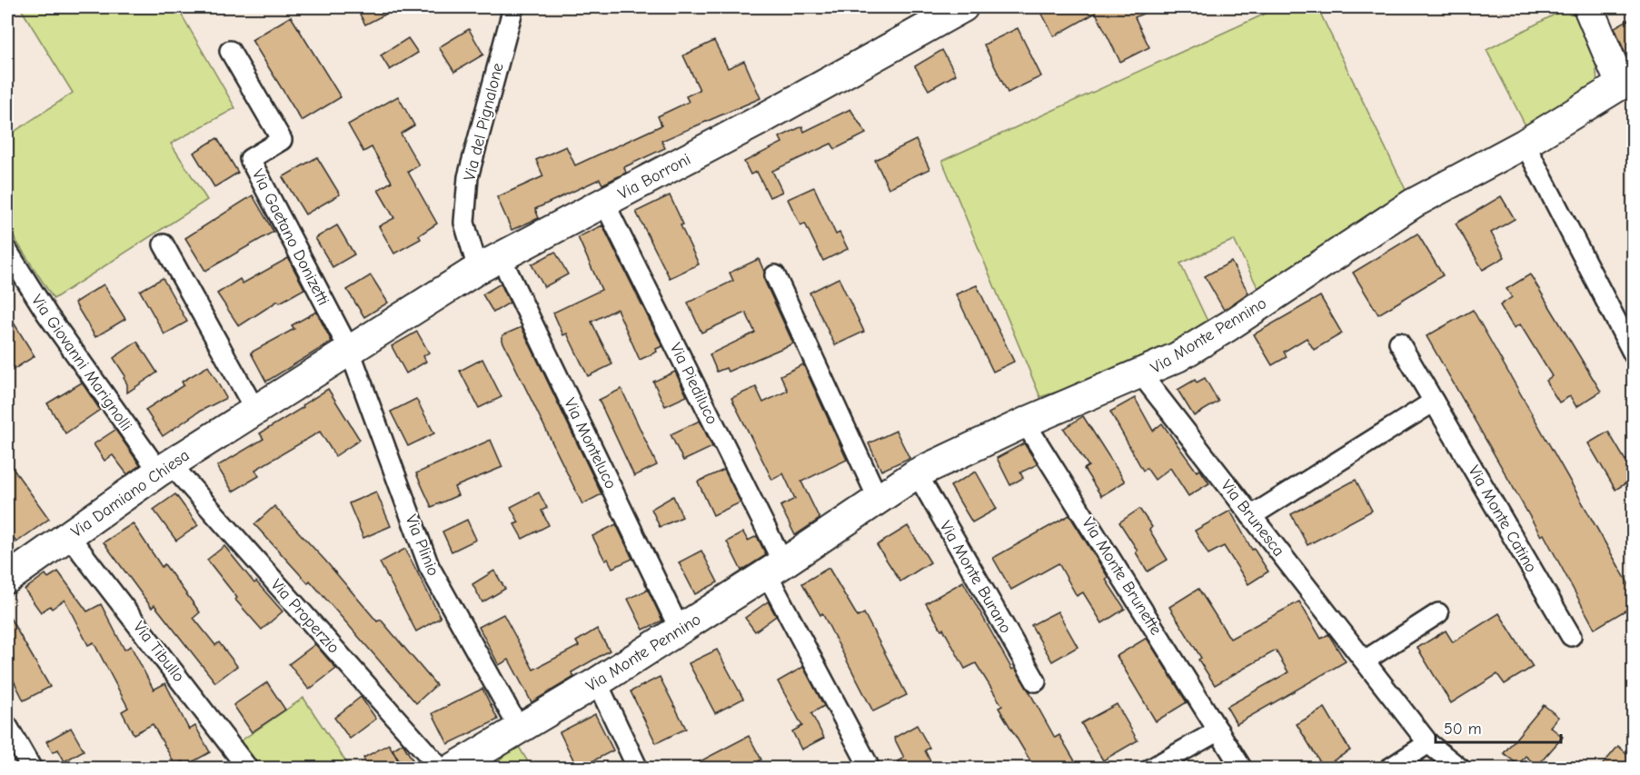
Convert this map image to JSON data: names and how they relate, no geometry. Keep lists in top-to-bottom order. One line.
{"streets":{"street":["Via del Pignalone","Via Borroni","Via Gaetano Donizetti","Via Monte Pennino","Via Giovanni Marignolli","Via Piediluco","Via Monteluco","Via Damiano Chiesa","Via Brunesca","Via Monte Catino","Via Plinio","Via Monte Brunette","Via Monte Burano","Via Properzio","Via Tibullo"]},"crossings":[["Via del Pignalone","Via Borroni"],["Via del Pignalone","Via Monteluco"],["Via Borroni","Via Gaetano Donizetti"],["Via Borroni","Via Piediluco"],["Via Borroni","Via Monteluco"],["Via Borroni","Via Damiano Chiesa"],["Via Borroni","Via Plinio"],["Via Gaetano Donizetti","Via Damiano Chiesa"],["Via Gaetano Donizetti","Via Plinio"],["Via Monte Pennino","Via Piediluco"],["Via Monte Pennino","Via Monteluco"],["Via Monte Pennino","Via Brunesca"],["Via Monte Pennino","Via Plinio"],["Via Monte Pennino","Via Monte Brunette"],["Via Monte Pennino","Via Monte Burano"],["Via Giovanni Marignolli","Via Damiano Chiesa"],["Via Giovanni Marignolli","Via Properzio"],["Via Damiano Chiesa","Via Plinio"],["Via Damiano Chiesa","Via Properzio"],["Via Damiano Chiesa","Via Tibullo"]],"scale_bar":"50 m"}
